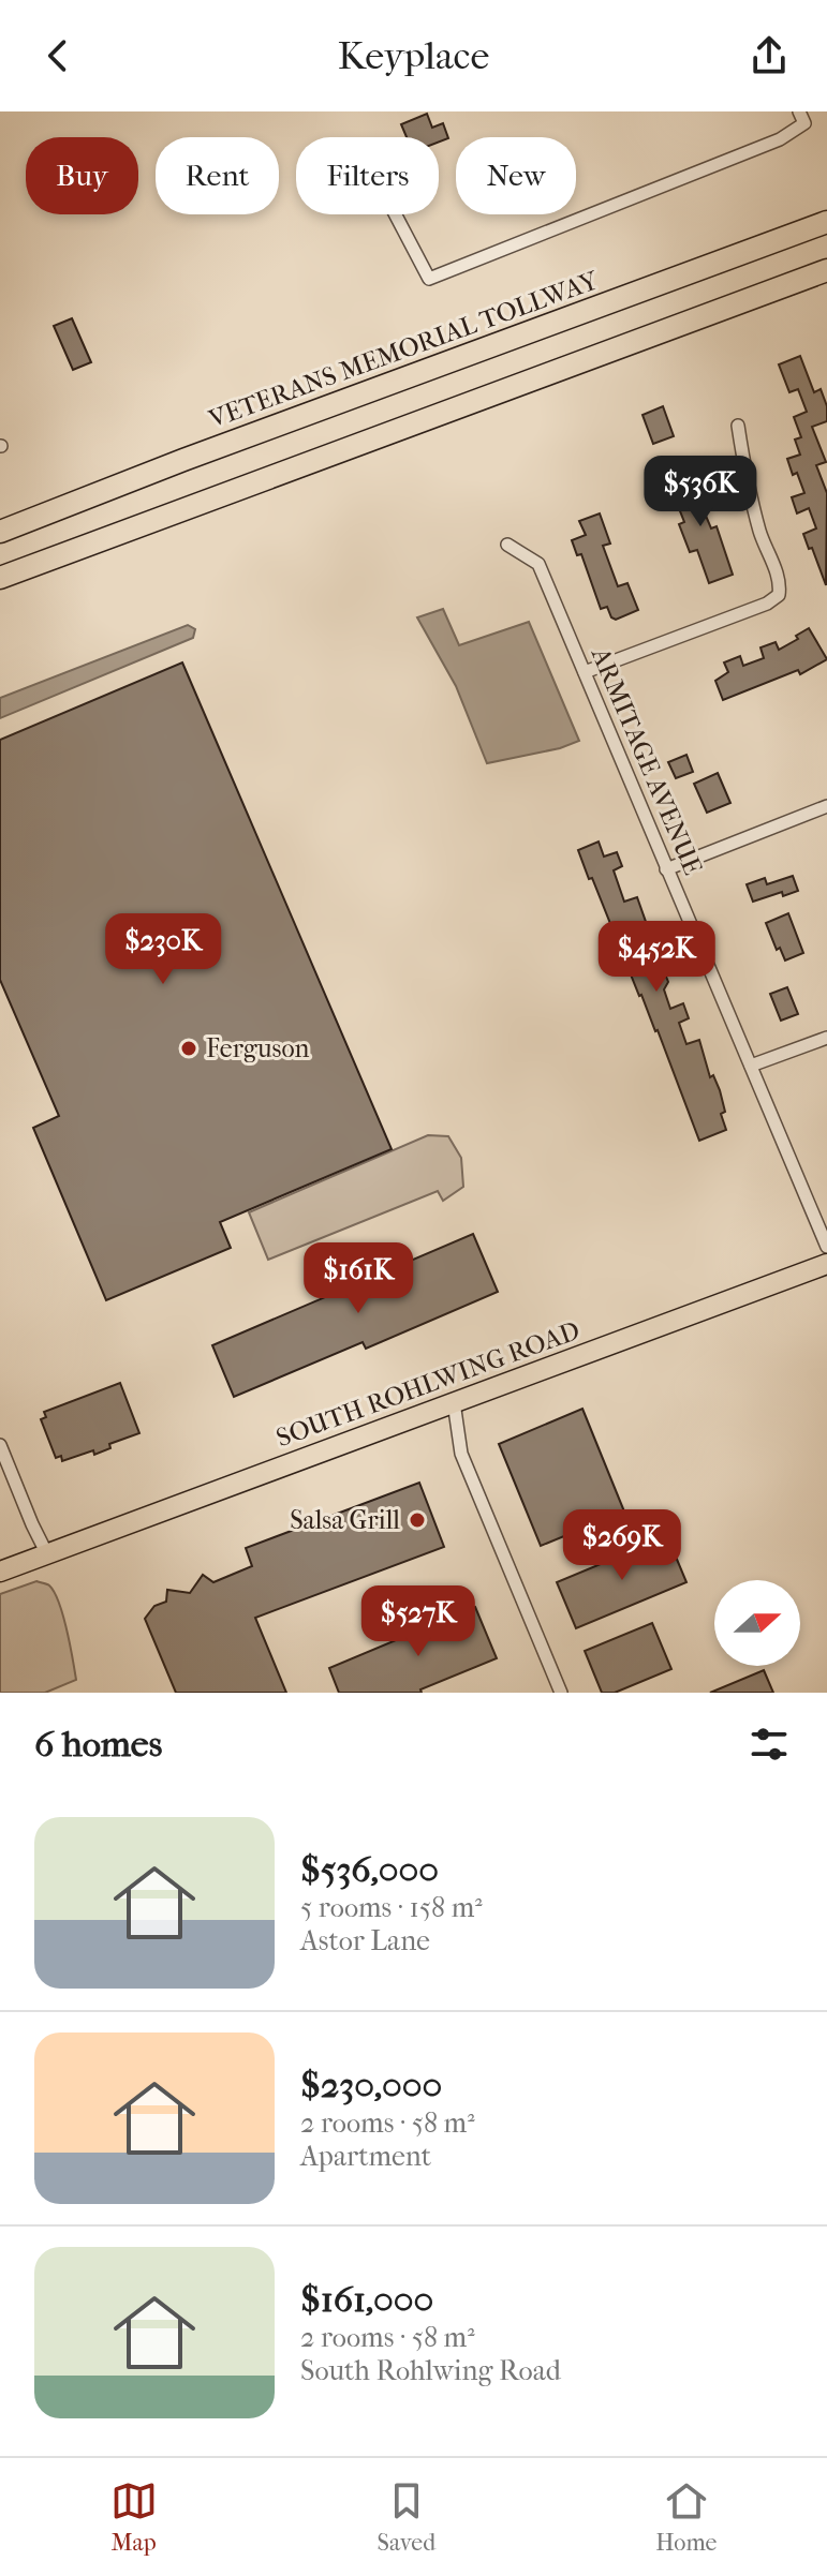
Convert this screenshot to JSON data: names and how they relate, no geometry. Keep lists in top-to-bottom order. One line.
{"streets":{"highway":["VETERANS MEMORIAL TOLLWAY"],"main road":["SOUTH ROHLWING ROAD"],"street":["ARMITAGE AVENUE"]},"places":["Ferguson","Salsa Grill"],"north":"right","page":{"header":"Keyplace","chip":["Buy","Rent","Filters","New"],"price":["$536K","$230K","$452K","$161K","$269K","$527K"],"heading":"6 homes","list":[{"name":"$536,000","note":"5 rooms · 158 m² · Astor Lane"},{"name":"$230,000","note":"2 rooms · 58 m² · Apartment"},{"name":"$161,000","note":"2 rooms · 58 m² · South Rohlwing Road"}],"tabs":["Map","Saved","Home"]}}
